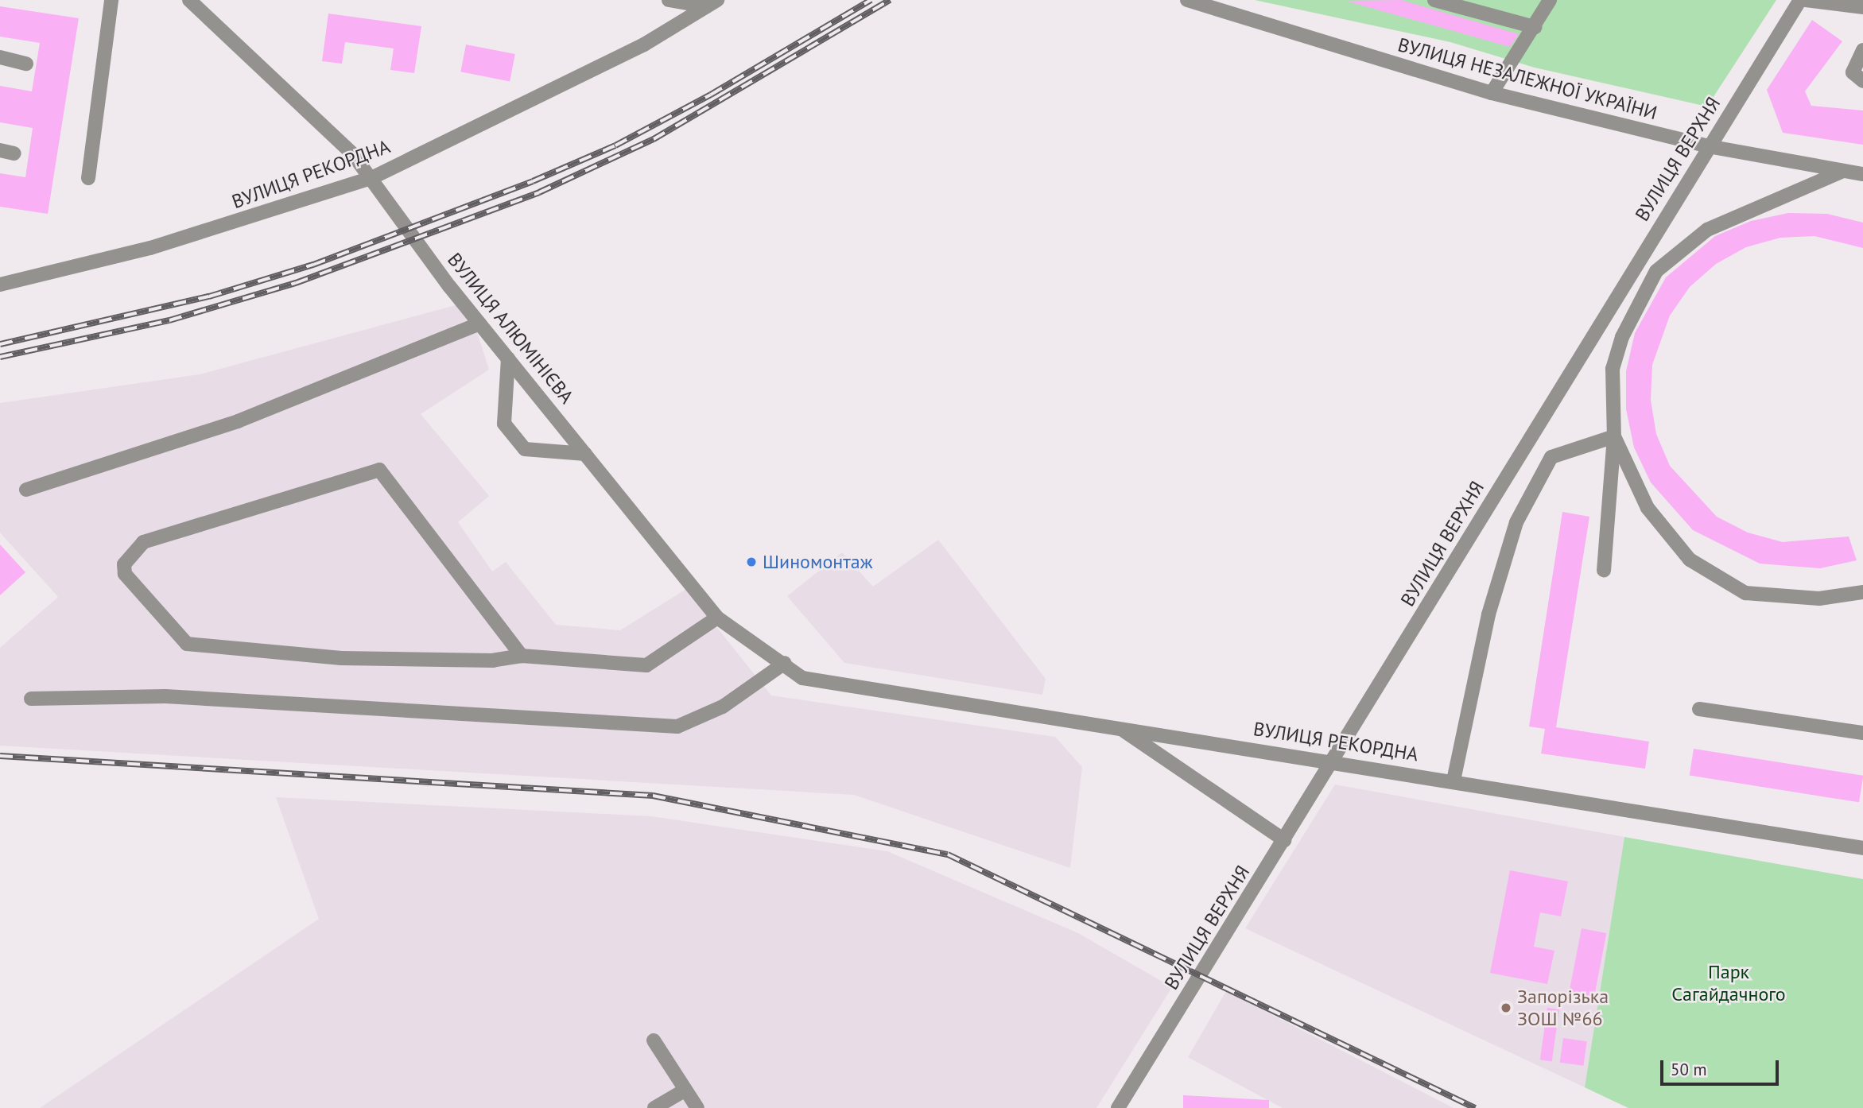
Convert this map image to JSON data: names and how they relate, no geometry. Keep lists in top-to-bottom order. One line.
{"streets":{"street":["ВУЛИЦЯ НЕЗАЛЕЖНОЇ УКРАЇНИ","ВУЛИЦЯ ВЕРХНЯ","ВУЛИЦЯ РЕКОРДНА","ВУЛИЦЯ АЛЮМІНІЄВА"]},"crossings":[["ВУЛИЦЯ НЕЗАЛЕЖНОЇ УКРАЇНИ","ВУЛИЦЯ ВЕРХНЯ"],["ВУЛИЦЯ ВЕРХНЯ","ВУЛИЦЯ РЕКОРДНА"],["ВУЛИЦЯ РЕКОРДНА","ВУЛИЦЯ АЛЮМІНІЄВА"]],"parks":["Парк Сагайдачного"],"places":["Шиномонтаж","Запорізька ЗОШ №66"],"scale_bar":"50 m"}
